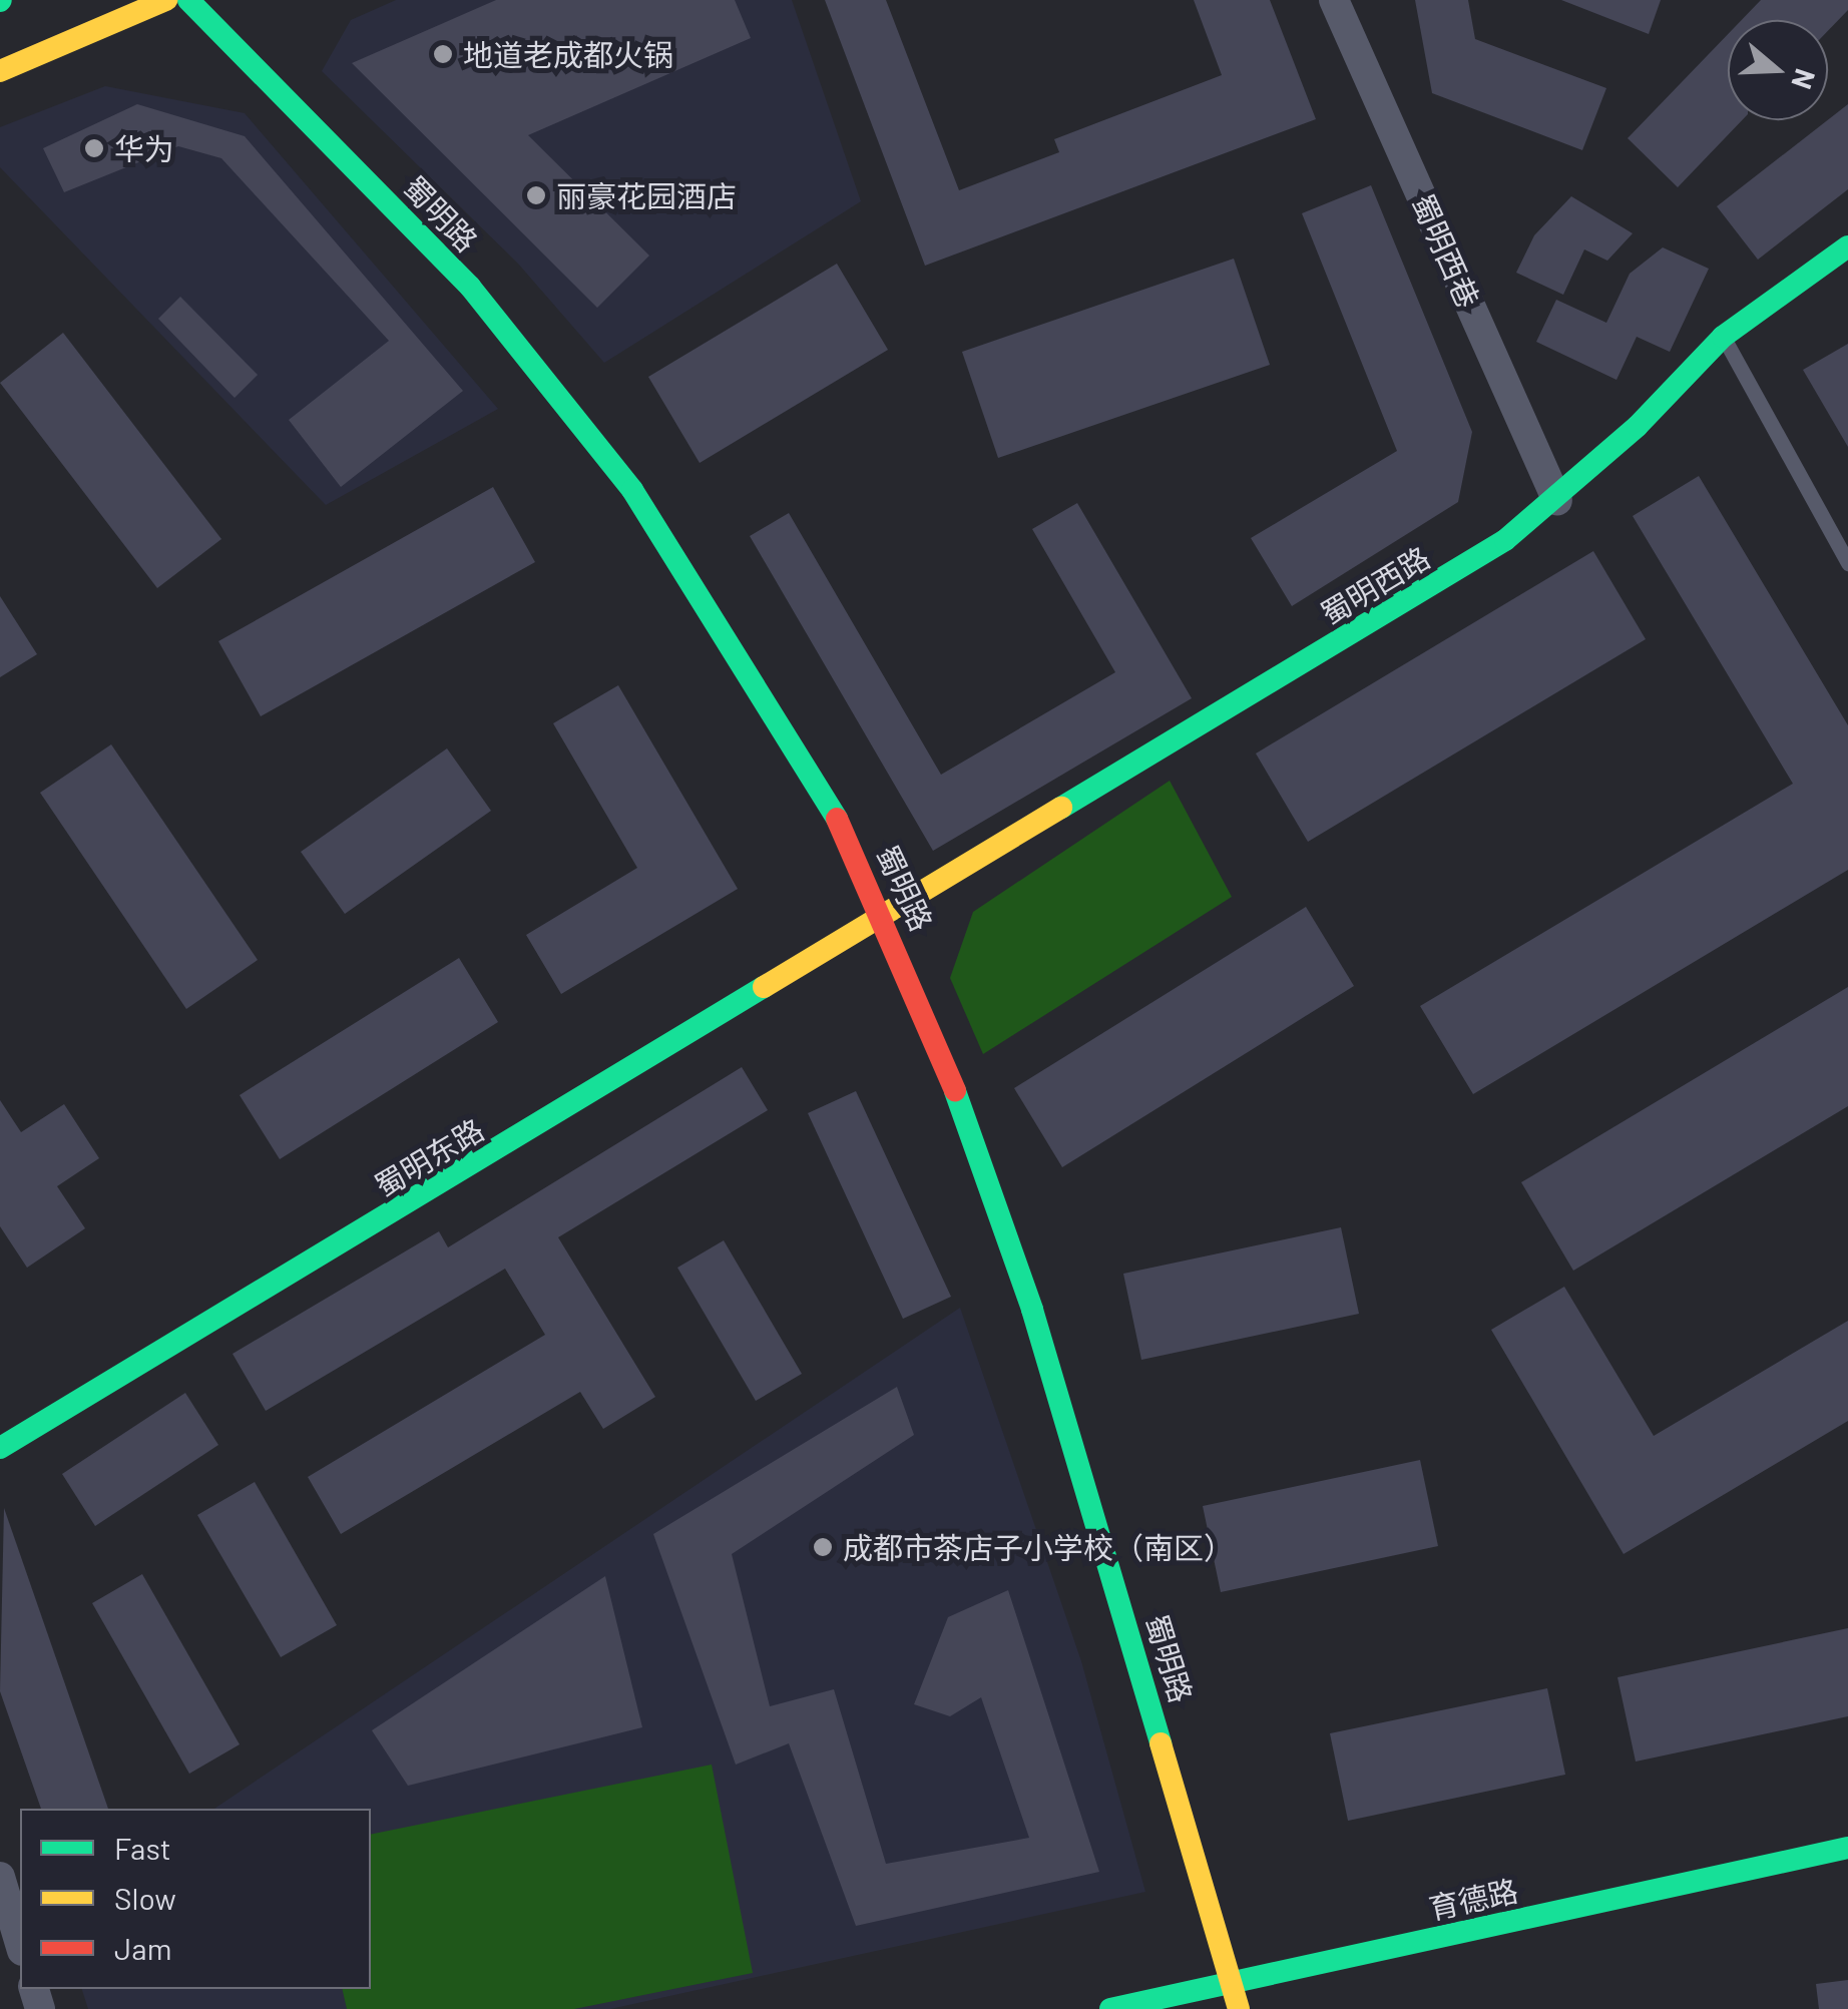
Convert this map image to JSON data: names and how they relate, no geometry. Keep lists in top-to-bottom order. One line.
{"streets":{"street":["蜀明路","蜀明西巷","蜀明西路","蜀明东路","育德路"]},"crossings":[["蜀明路","蜀明西路"],["蜀明路","蜀明东路"],["蜀明路","育德路"],["蜀明西巷","蜀明西路"],["蜀明西路","蜀明东路"]],"places":["地道老成都火锅","华为","丽豪花园酒店","成都市茶店子小学校（南区）"],"legend":["Fast","Slow","Jam"],"north":"right"}
